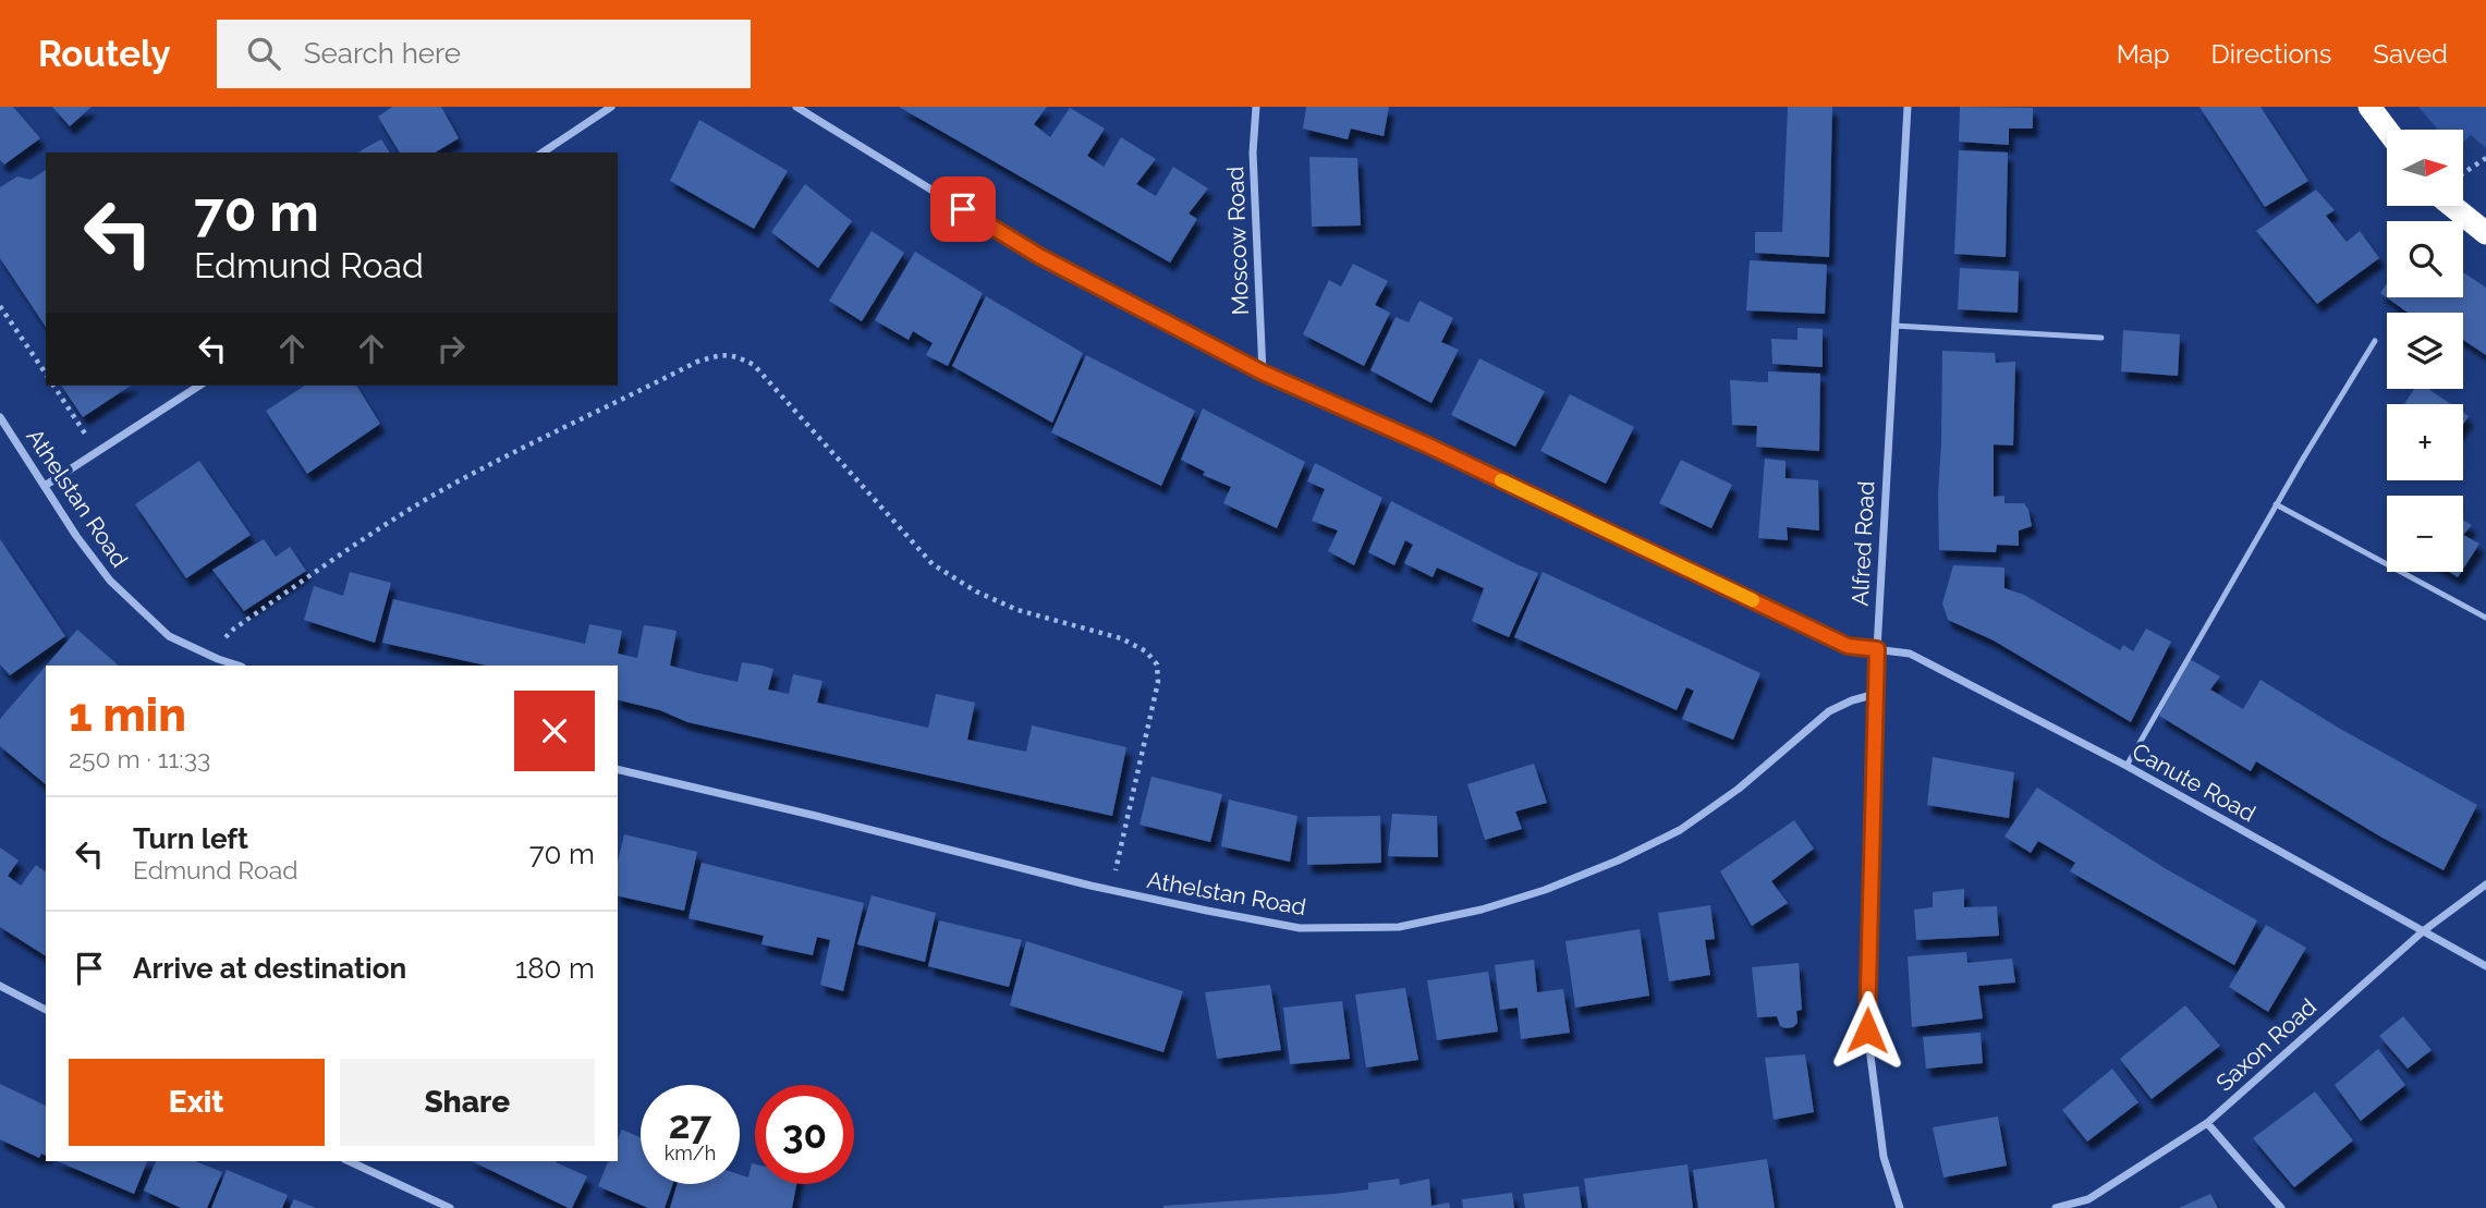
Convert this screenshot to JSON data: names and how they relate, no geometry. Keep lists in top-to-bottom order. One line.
{"streets":{"street":["Moscow Road","Athelstan Road","Alfred Road","Canute Road","Saxon Road"]},"crossings":[["Moscow Road","Canute Road"],["Athelstan Road","Alfred Road"],["Alfred Road","Canute Road"],["Canute Road","Saxon Road"]],"north":"right","page":{"header":"Routely","search":"Search here","nav":["Map","Directions","Saved"],"map_buttons":["+","−"],"turn":["70 m","Edmund Road"],"heading":["1 min","250 m · 11:33"],"list":[{"name":"Turn left","note":"Edmund Road","value":"70 m"},{"name":"Arrive at destination","value":"180 m"}],"buttons":["Exit","Share"],"speed":"27 km/h","limit":"30"}}
